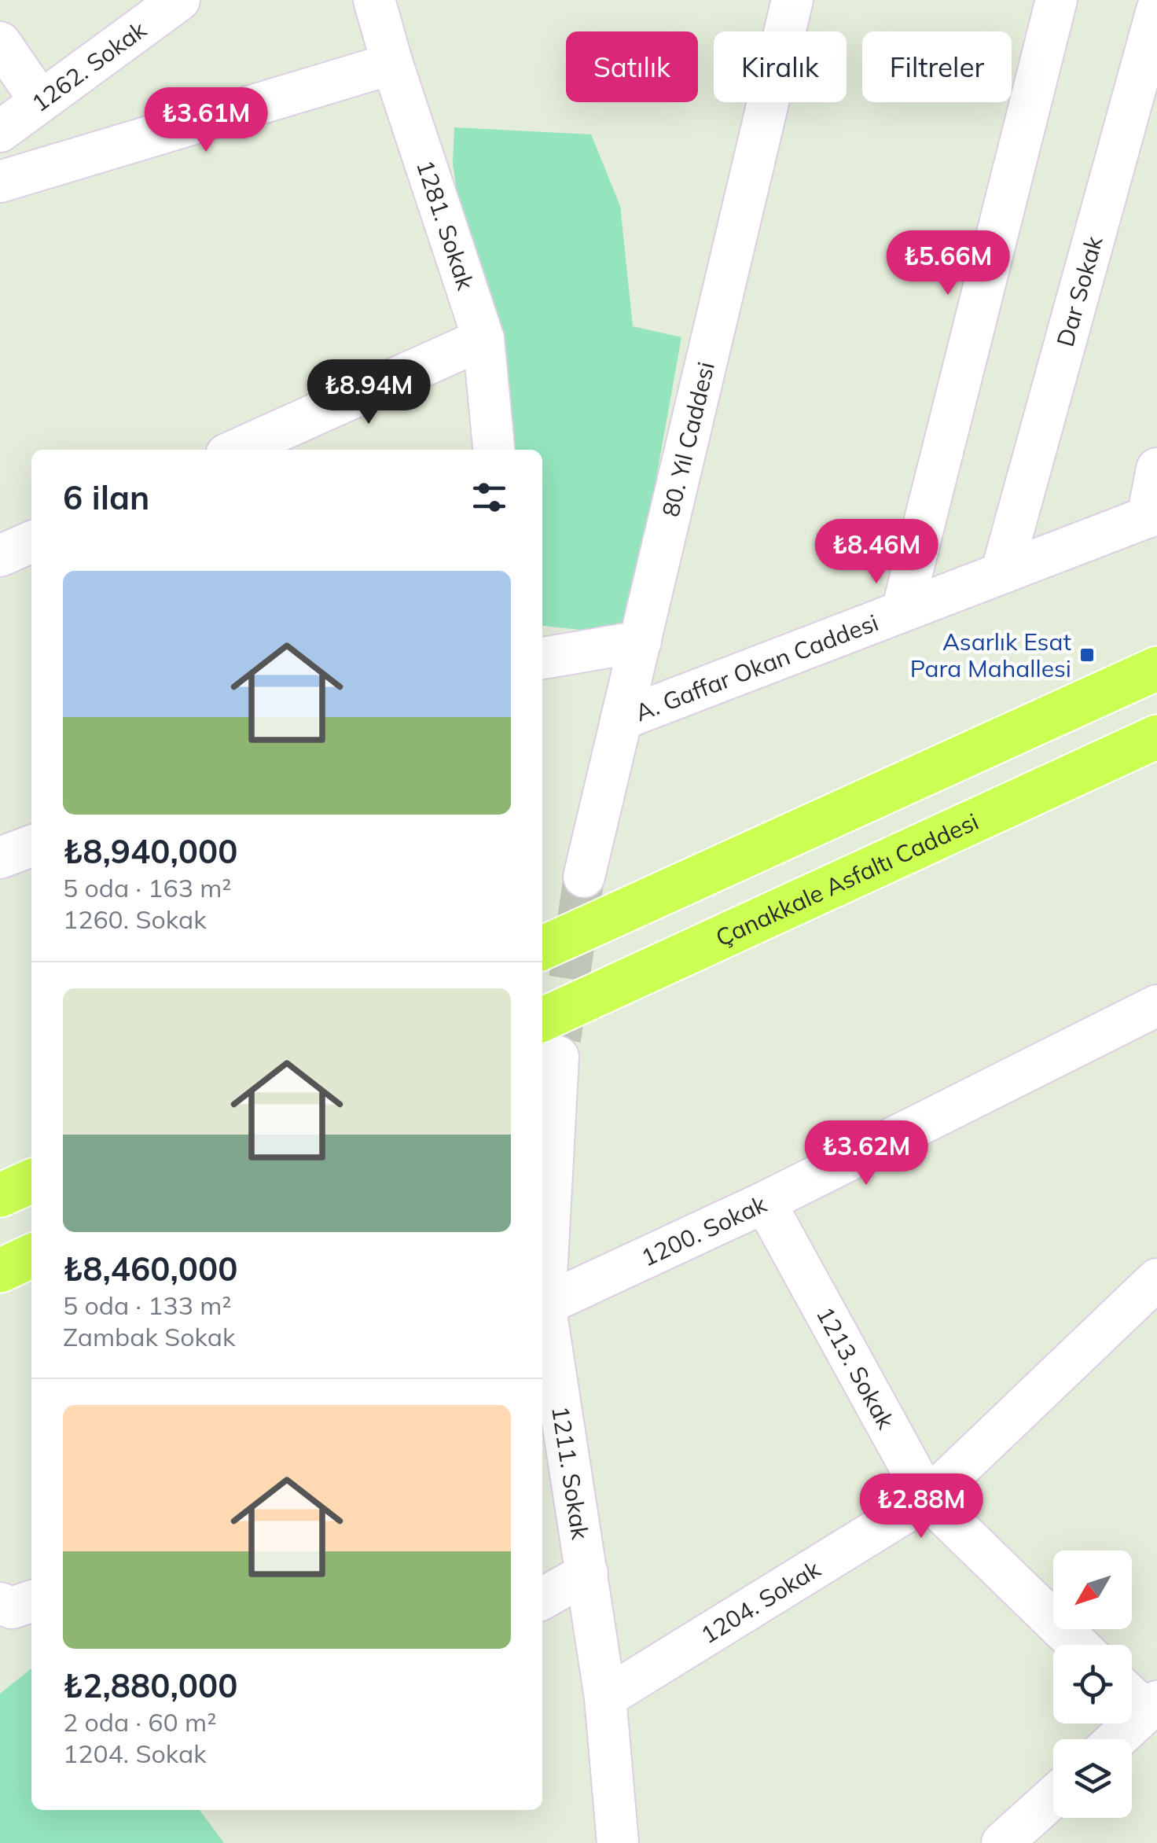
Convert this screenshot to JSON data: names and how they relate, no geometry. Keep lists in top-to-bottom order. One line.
{"streets":{"highway":["Çanakkale Asfaltı Caddesi"],"street":["1262. Sokak","1281. Sokak","Dar Sokak","80. Yıl Caddesi","A. Gaffar Okan Caddesi","1200. Sokak","1213. Sokak","1211. Sokak","1204. Sokak"]},"crossings":[["Dar Sokak","A. Gaffar Okan Caddesi"],["80. Yıl Caddesi","A. Gaffar Okan Caddesi"],["Çanakkale Asfaltı Caddesi","1211. Sokak"],["1200. Sokak","1213. Sokak"],["1213. Sokak","1204. Sokak"],["1211. Sokak","1204. Sokak"]],"places":{"transit":["Asarlık Esat Para Mahallesi"]},"north":"bottom left","page":{"chip":["Satılık","Kiralık","Filtreler"],"price":["₺3.61M","₺5.66M","₺8.94M","₺8.46M","₺3.62M","₺2.88M"],"heading":"6 ilan","list":[{"name":"₺8,940,000","note":"5 oda · 163 m² · 1260. Sokak"},{"name":"₺8,460,000","note":"5 oda · 133 m² · Zambak Sokak"},{"name":"₺2,880,000","note":"2 oda · 60 m² · 1204. Sokak"}]}}
